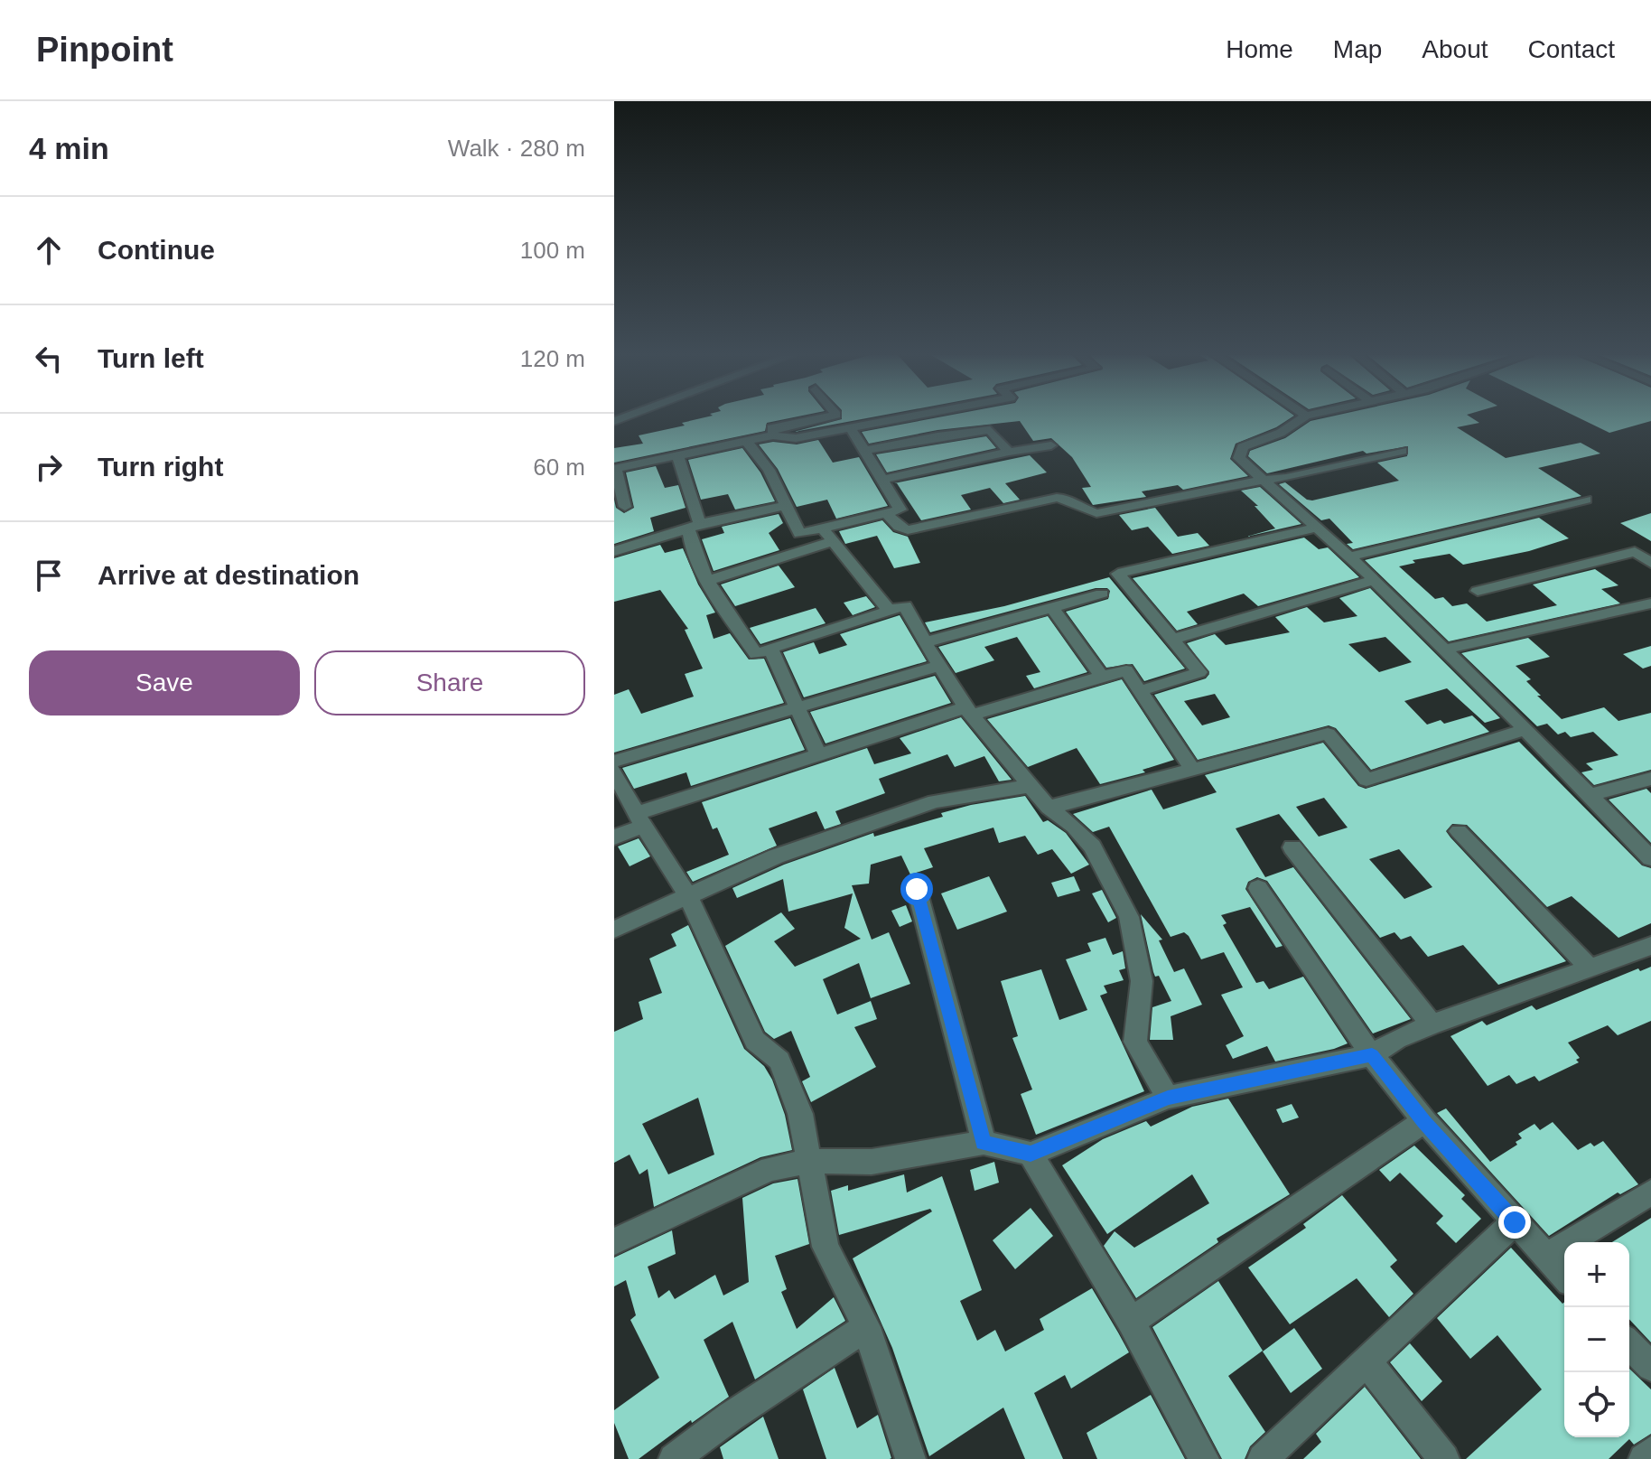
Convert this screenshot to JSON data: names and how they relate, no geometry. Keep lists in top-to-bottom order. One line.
{"page":{"header":"Pinpoint","nav":["Home","Map","About","Contact"],"heading":["4 min","Walk · 280 m"],"list":[["Continue","100 m"],["Turn left","120 m"],["Turn right","60 m"],"Arrive at destination"],"buttons":["Save","Share"],"map_buttons":["+","−"]}}
